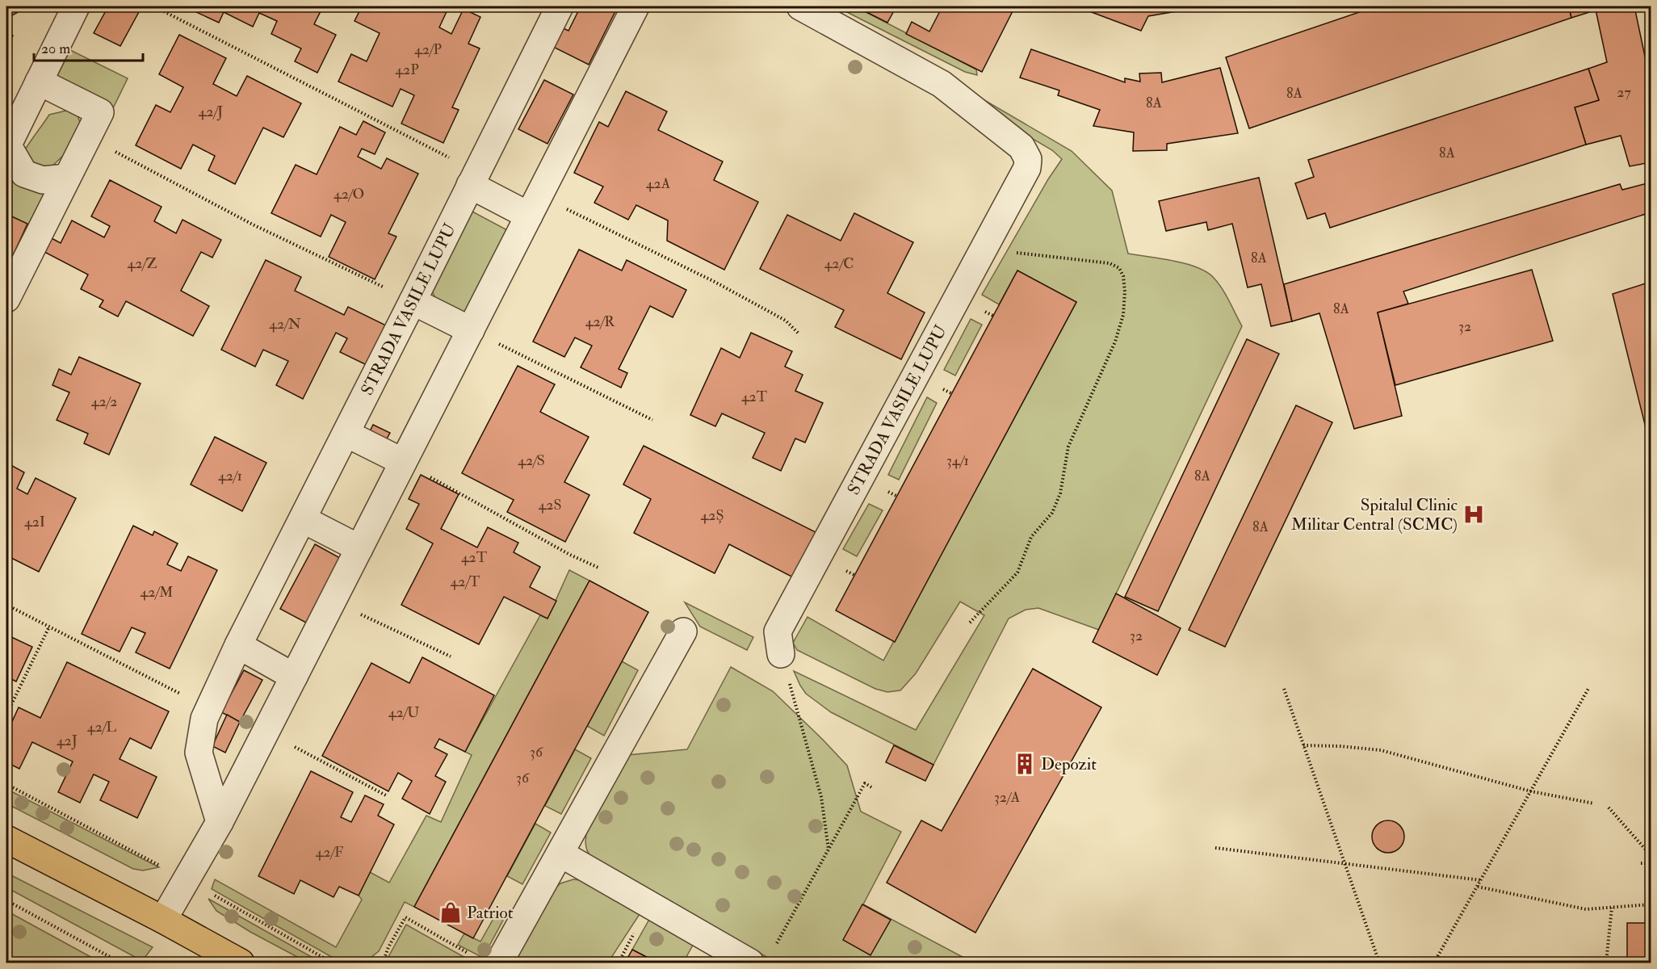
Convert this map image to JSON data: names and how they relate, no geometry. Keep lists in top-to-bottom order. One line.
{"streets":{"street":["STRADA VASILE LUPU"]},"places":{"hospital":["Spitalul Clinic Militar Central (SCMC)"],"building":["Depozit"],"shop":["Patriot"]},"house_numbers":["42/P","42P","27","8A","8A","42/J","8A","42A","42/O","8A","42/Z","42/C","8A","42/R","42/N","32","42T","42/2","42/S","34/1","42/1","8A","42S","42Ș","42I","8A","42T","42/T","42/M","32","42/U","42/L","42J","36","36","32/A","42/F"],"scale_bar":"20 m"}
